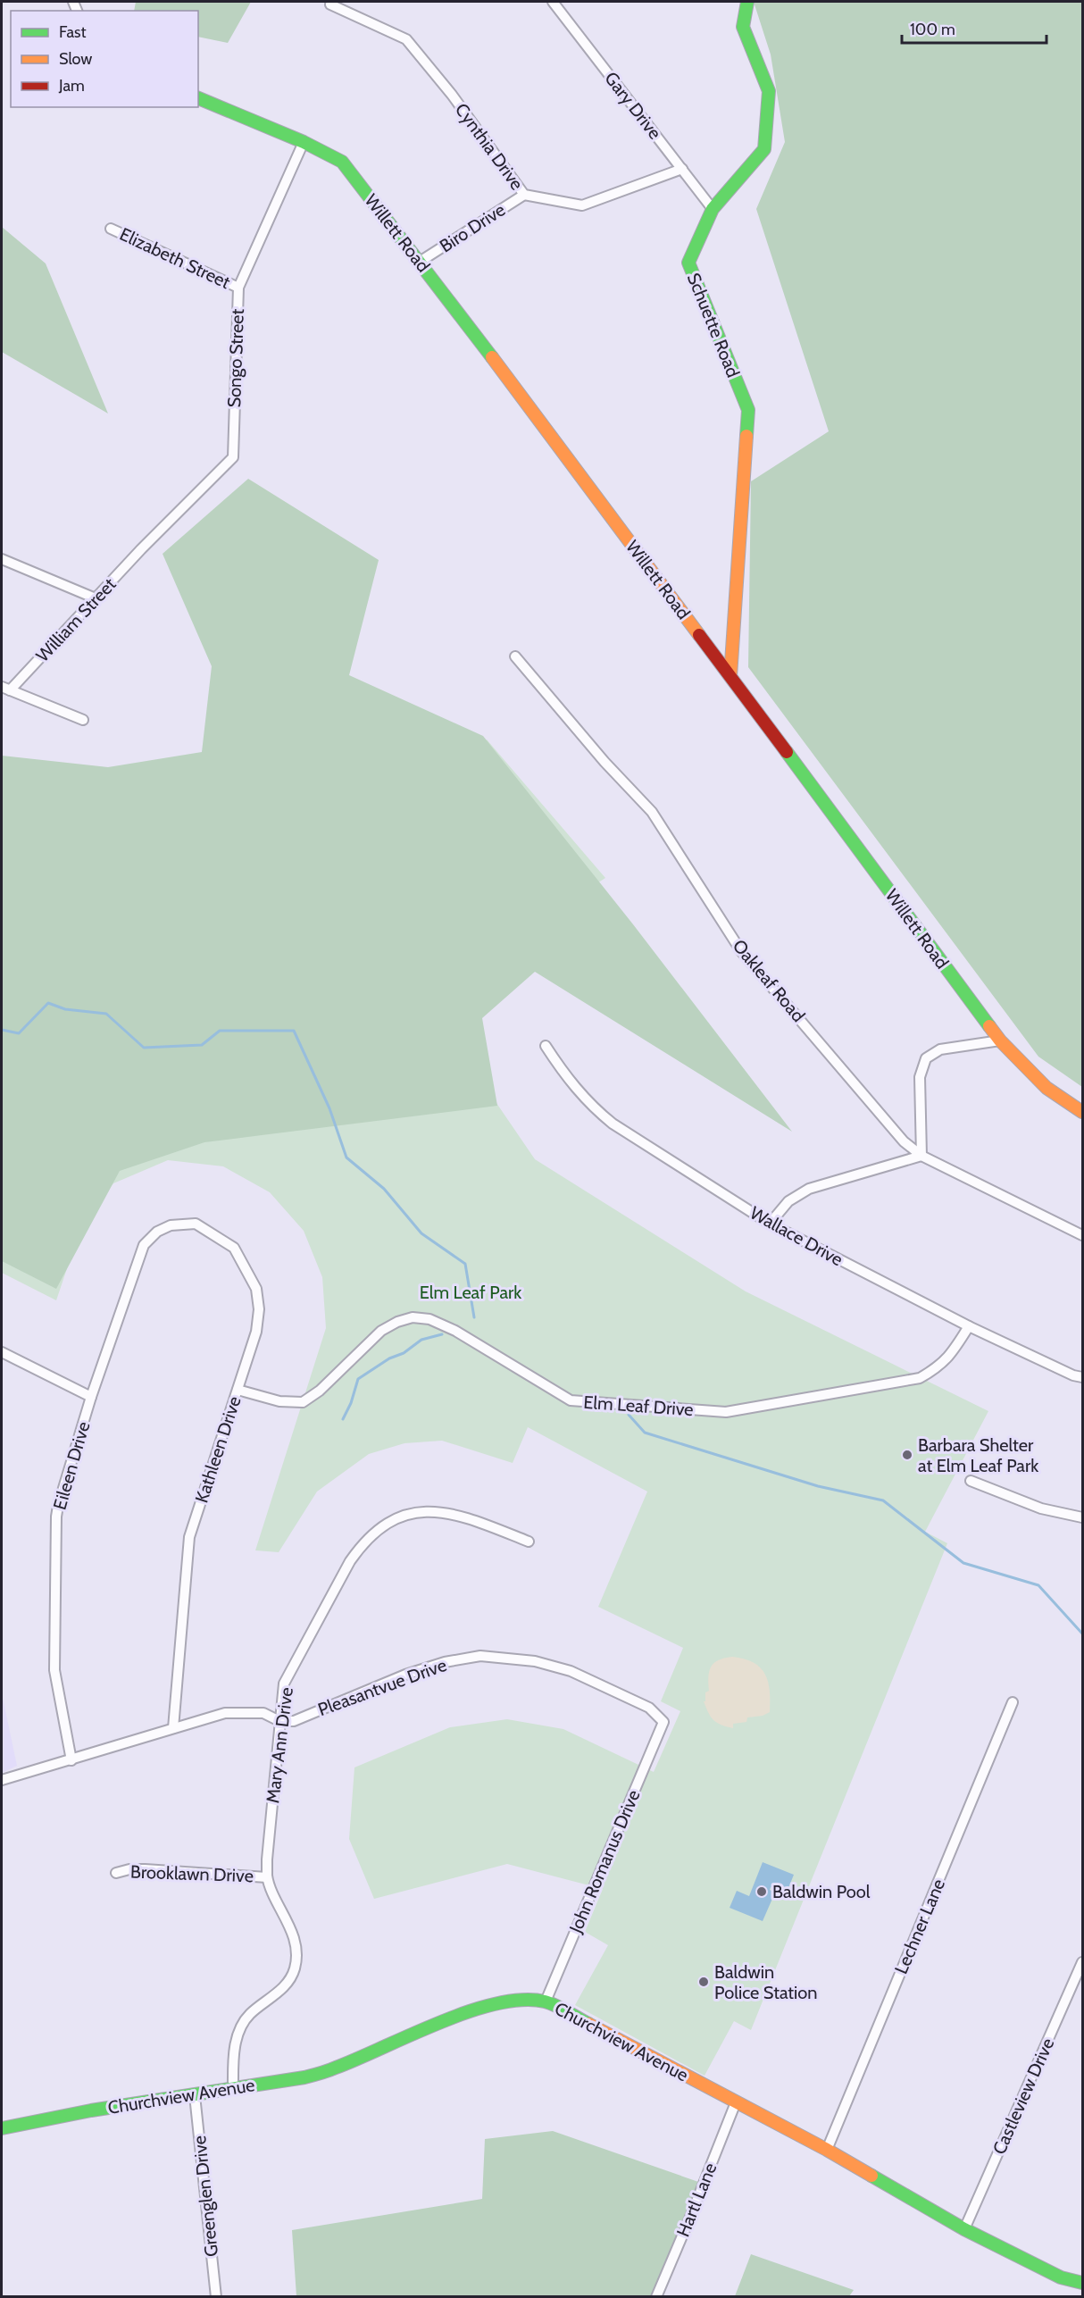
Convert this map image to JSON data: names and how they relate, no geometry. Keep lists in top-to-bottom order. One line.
{"streets":{"street":["Gary Drive","Cynthia Drive","Biro Drive","Willett Road","Elizabeth Street","Schuette Road","Songo Street","William Street","Oakleaf Road","Wallace Drive","Elm Leaf Drive","Kathleen Drive","Eileen Drive","Pleasantvue Drive","Mary Ann Drive","John Romanus Drive","Brooklawn Drive","Lechner Lane","Churchview Avenue","Castleview Drive","Greenglen Drive","Hartl Lane"]},"crossings":[["Gary Drive","Cynthia Drive"],["Gary Drive","Schuette Road"],["Cynthia Drive","Biro Drive"],["Biro Drive","Willett Road"],["Willett Road","Schuette Road"],["Willett Road","Songo Street"],["Elizabeth Street","Songo Street"],["Songo Street","William Street"],["Wallace Drive","Elm Leaf Drive"],["Elm Leaf Drive","Kathleen Drive"],["Kathleen Drive","Eileen Drive"],["Pleasantvue Drive","Mary Ann Drive"],["Pleasantvue Drive","John Romanus Drive"],["Mary Ann Drive","Brooklawn Drive"],["Mary Ann Drive","Churchview Avenue"],["John Romanus Drive","Churchview Avenue"],["Lechner Lane","Churchview Avenue"],["Churchview Avenue","Castleview Drive"],["Churchview Avenue","Greenglen Drive"],["Churchview Avenue","Hartl Lane"]],"parks":["Elm Leaf Park"],"places":["Barbara Shelter at Elm Leaf Park","Baldwin Pool","Baldwin Police Station"],"legend":["Fast","Slow","Jam"],"scale_bar":"100 m"}
